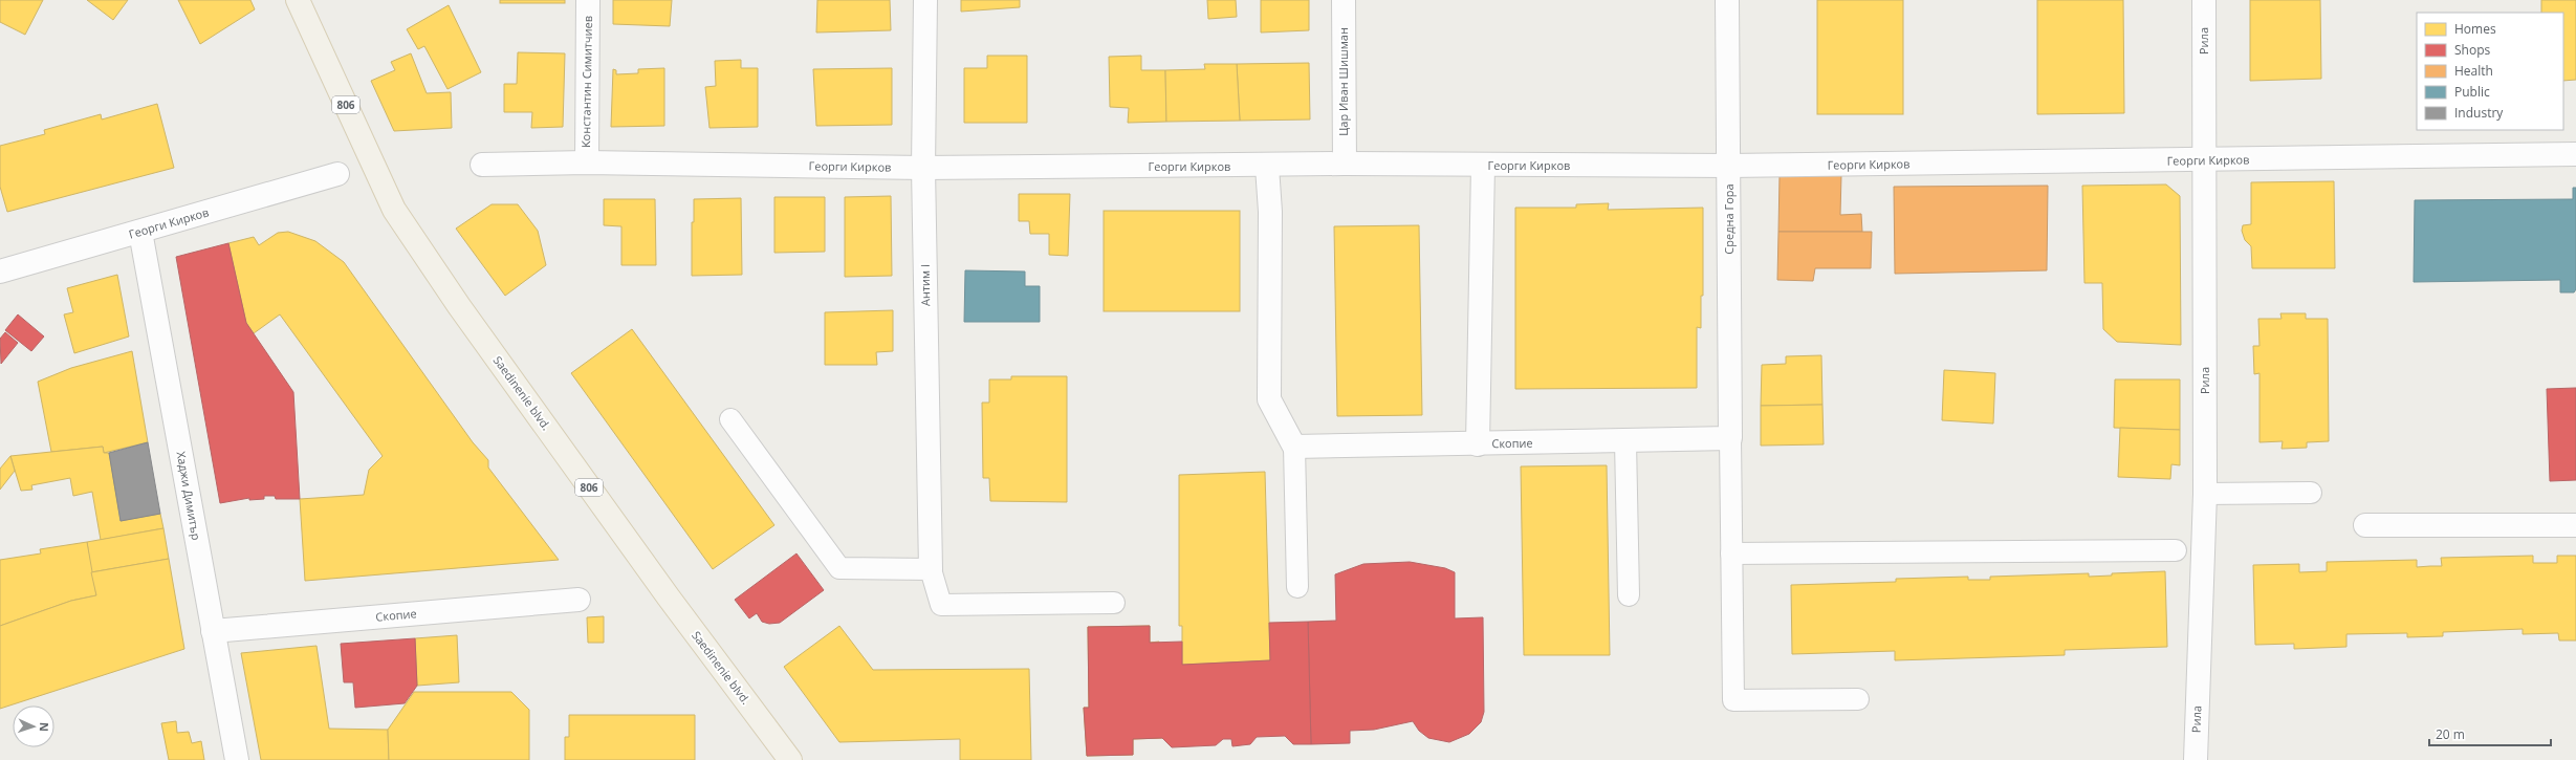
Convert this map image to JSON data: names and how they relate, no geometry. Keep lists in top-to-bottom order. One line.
{"streets":{"main road":["806","Saedinenie blvd."],"street":["Рила","Константин Симитчиев","Цар Иван Шишман","Георги Кирков","Средна Гора","Антим I","Скопие","Хаджи Димитър"]},"crossings":[["Рила","Георги Кирков"],["Константин Симитчиев","Георги Кирков"],["Цар Иван Шишман","Георги Кирков"],["Георги Кирков","Средна Гора"],["Георги Кирков","Антим I"],["Георги Кирков","Хаджи Димитър"],["Средна Гора","Скопие"],["Скопие","Хаджи Димитър"]],"legend":["Homes","Shops","Health","Public","Industry"],"scale_bar":"20 m","north":"right"}
